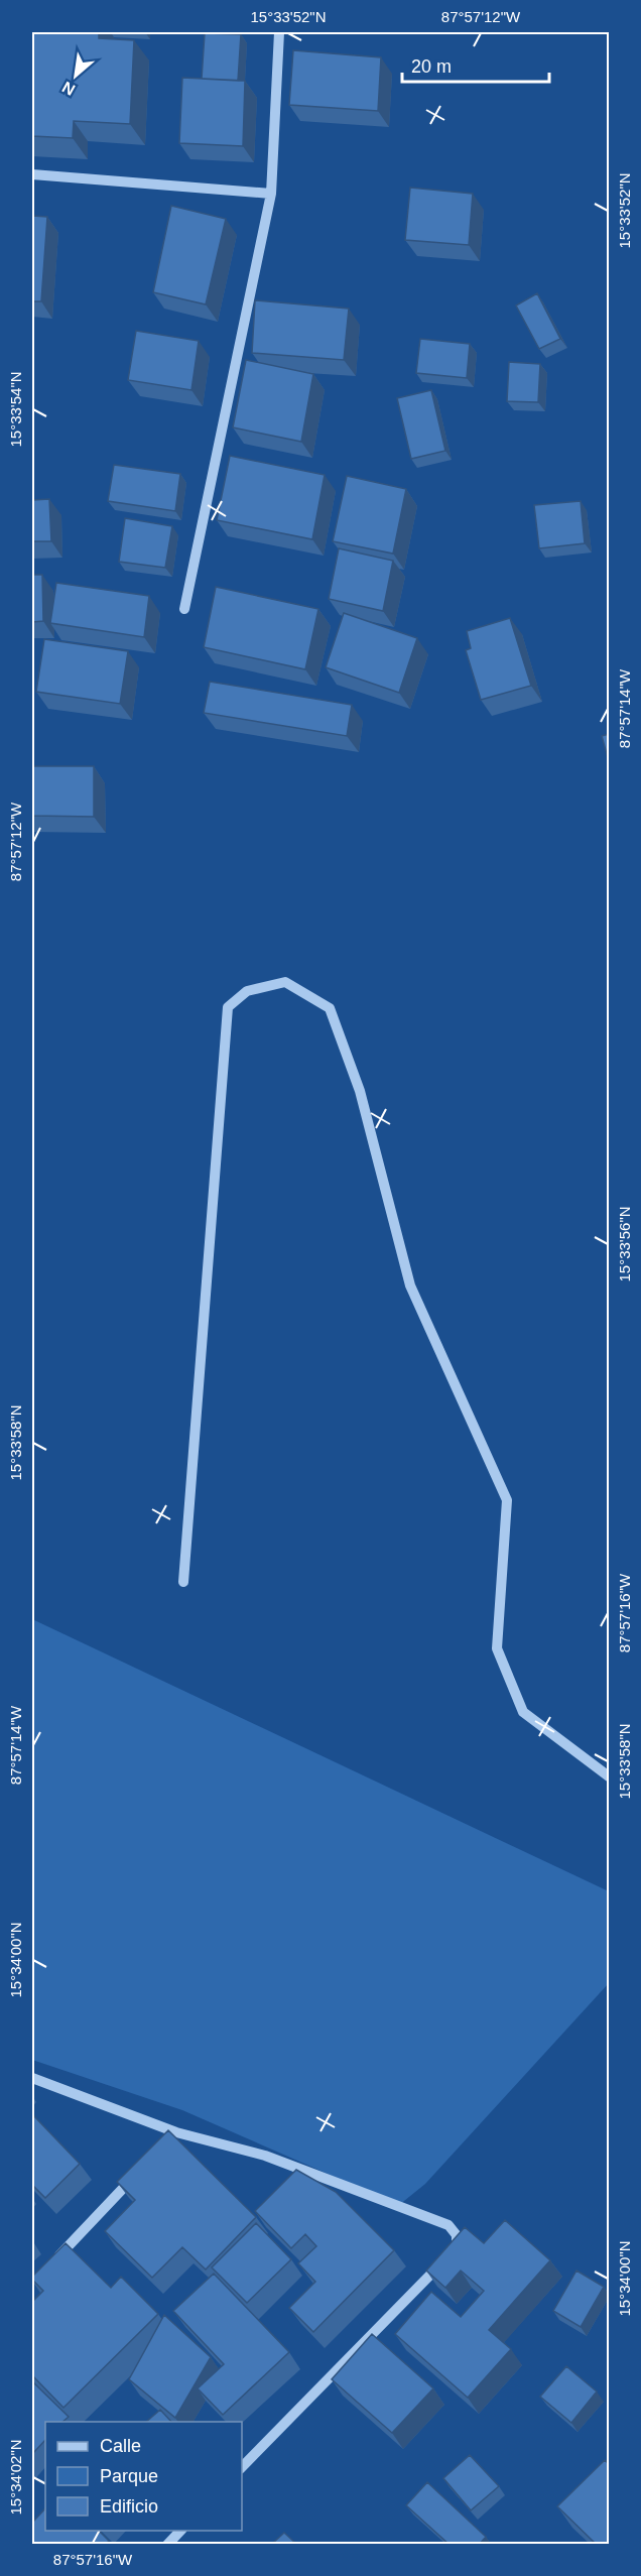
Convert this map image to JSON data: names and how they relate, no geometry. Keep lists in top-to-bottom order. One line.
{"legend":["Calle","Parque","Edificio"],"scale_bar":"20 m","north":"bottom left","coordinates":["15°33'52\"N","87°57'12\"W","15°33'54\"N","87°57'14\"W","15°33'56\"N","15°33'58\"N","87°57'16\"W","15°34'00\"N","15°34'02\"N"]}
